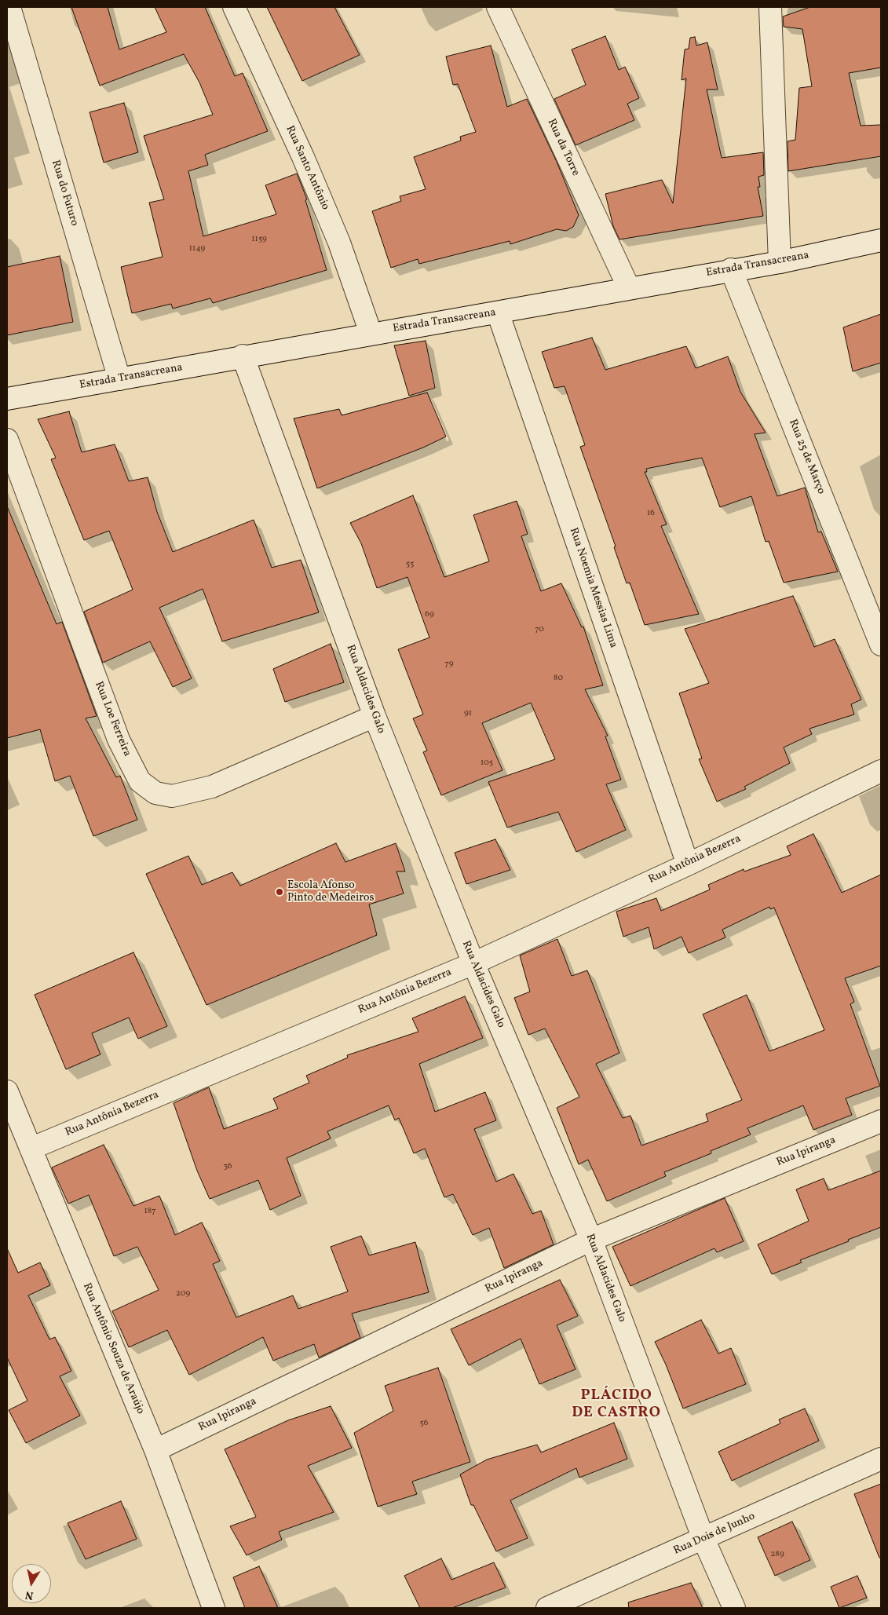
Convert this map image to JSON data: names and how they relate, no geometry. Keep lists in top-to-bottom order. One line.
{"streets":{"street":["Rua da Torre","Rua Santo Antônio","Rua do Futuro","Estrada Transacreana","Rua 25 de Março","Rua Noemia Messias Lima","Rua Aldacides Galo","Rua Loe Ferreira","Rua Antônia Bezerra","Rua Ipiranga","Rua Antônio Souza de Araújo","Rua Dois de Junho"]},"crossings":[["Rua da Torre","Estrada Transacreana"],["Rua Santo Antônio","Estrada Transacreana"],["Rua do Futuro","Estrada Transacreana"],["Estrada Transacreana","Rua 25 de Março"],["Estrada Transacreana","Rua Noemia Messias Lima"],["Estrada Transacreana","Rua Aldacides Galo"],["Rua Noemia Messias Lima","Rua Antônia Bezerra"],["Rua Aldacides Galo","Rua Loe Ferreira"],["Rua Aldacides Galo","Rua Antônia Bezerra"],["Rua Aldacides Galo","Rua Ipiranga"],["Rua Aldacides Galo","Rua Dois de Junho"],["Rua Antônia Bezerra","Rua Antônio Souza de Araújo"],["Rua Ipiranga","Rua Antônio Souza de Araújo"]],"districts":["PLÁCIDO DE CASTRO"],"places":["Escola Afonso Pinto de Medeiros"],"house_numbers":["1159","1149","16","55","69","70","79","80","91","105","36","187","209","56","289"],"north":"bottom"}
